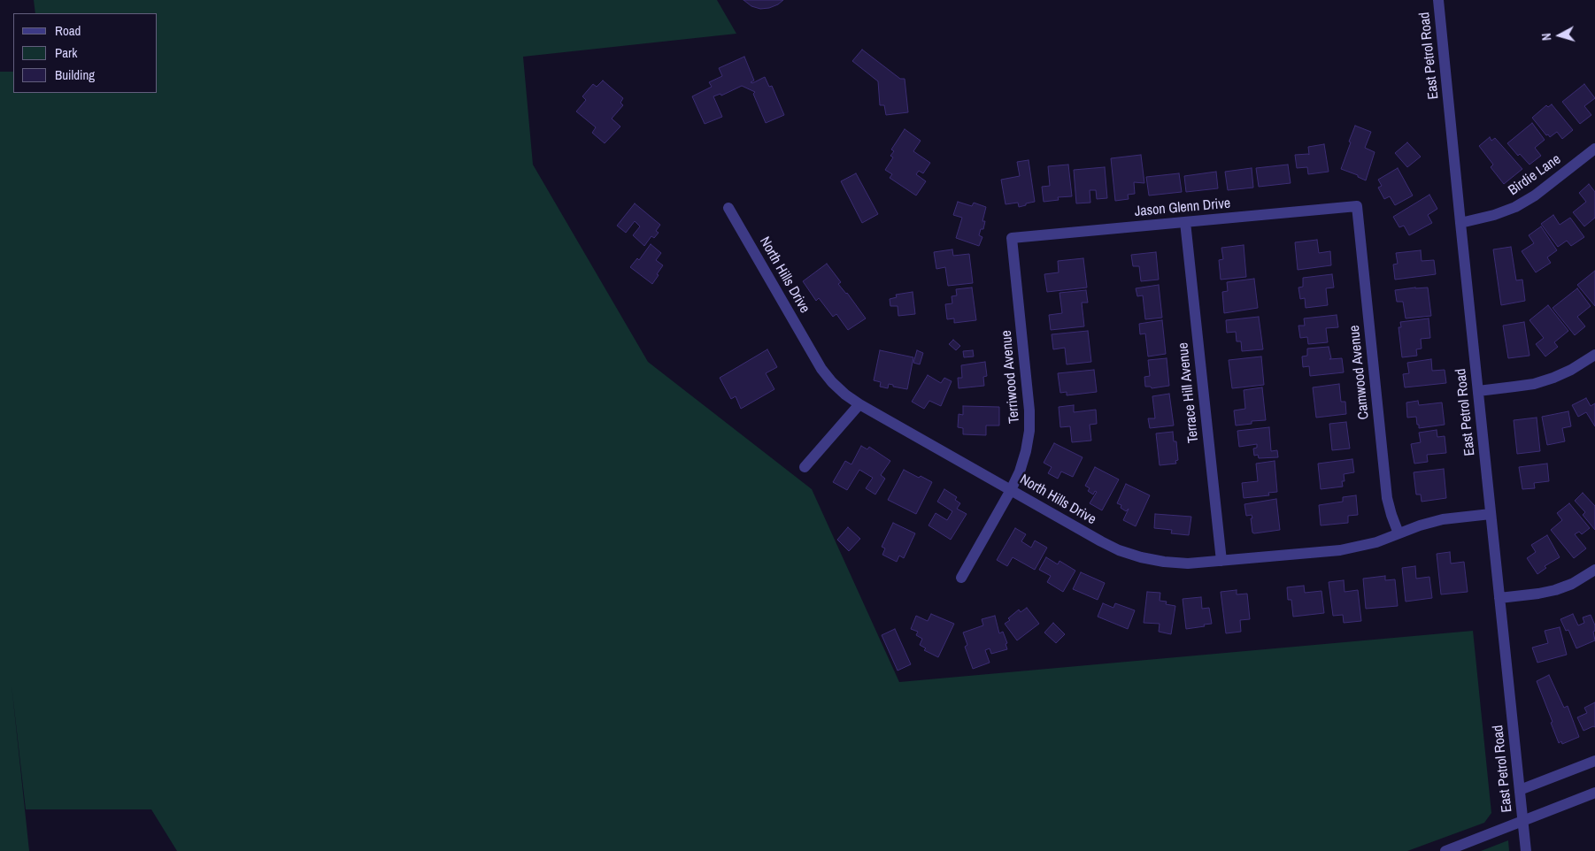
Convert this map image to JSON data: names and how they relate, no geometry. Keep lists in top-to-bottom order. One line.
{"streets":{"street":["East Petrol Road","Birdie Lane","Jason Glenn Drive","North Hills Drive","Camwood Avenue","Terriwood Avenue","Terrace Hill Avenue"]},"crossings":[["East Petrol Road","Birdie Lane"],["East Petrol Road","North Hills Drive"],["Jason Glenn Drive","Camwood Avenue"],["Jason Glenn Drive","Terriwood Avenue"],["Jason Glenn Drive","Terrace Hill Avenue"],["North Hills Drive","Camwood Avenue"],["North Hills Drive","Terriwood Avenue"],["North Hills Drive","Terrace Hill Avenue"]],"legend":["Road","Park","Building"],"north":"left"}
